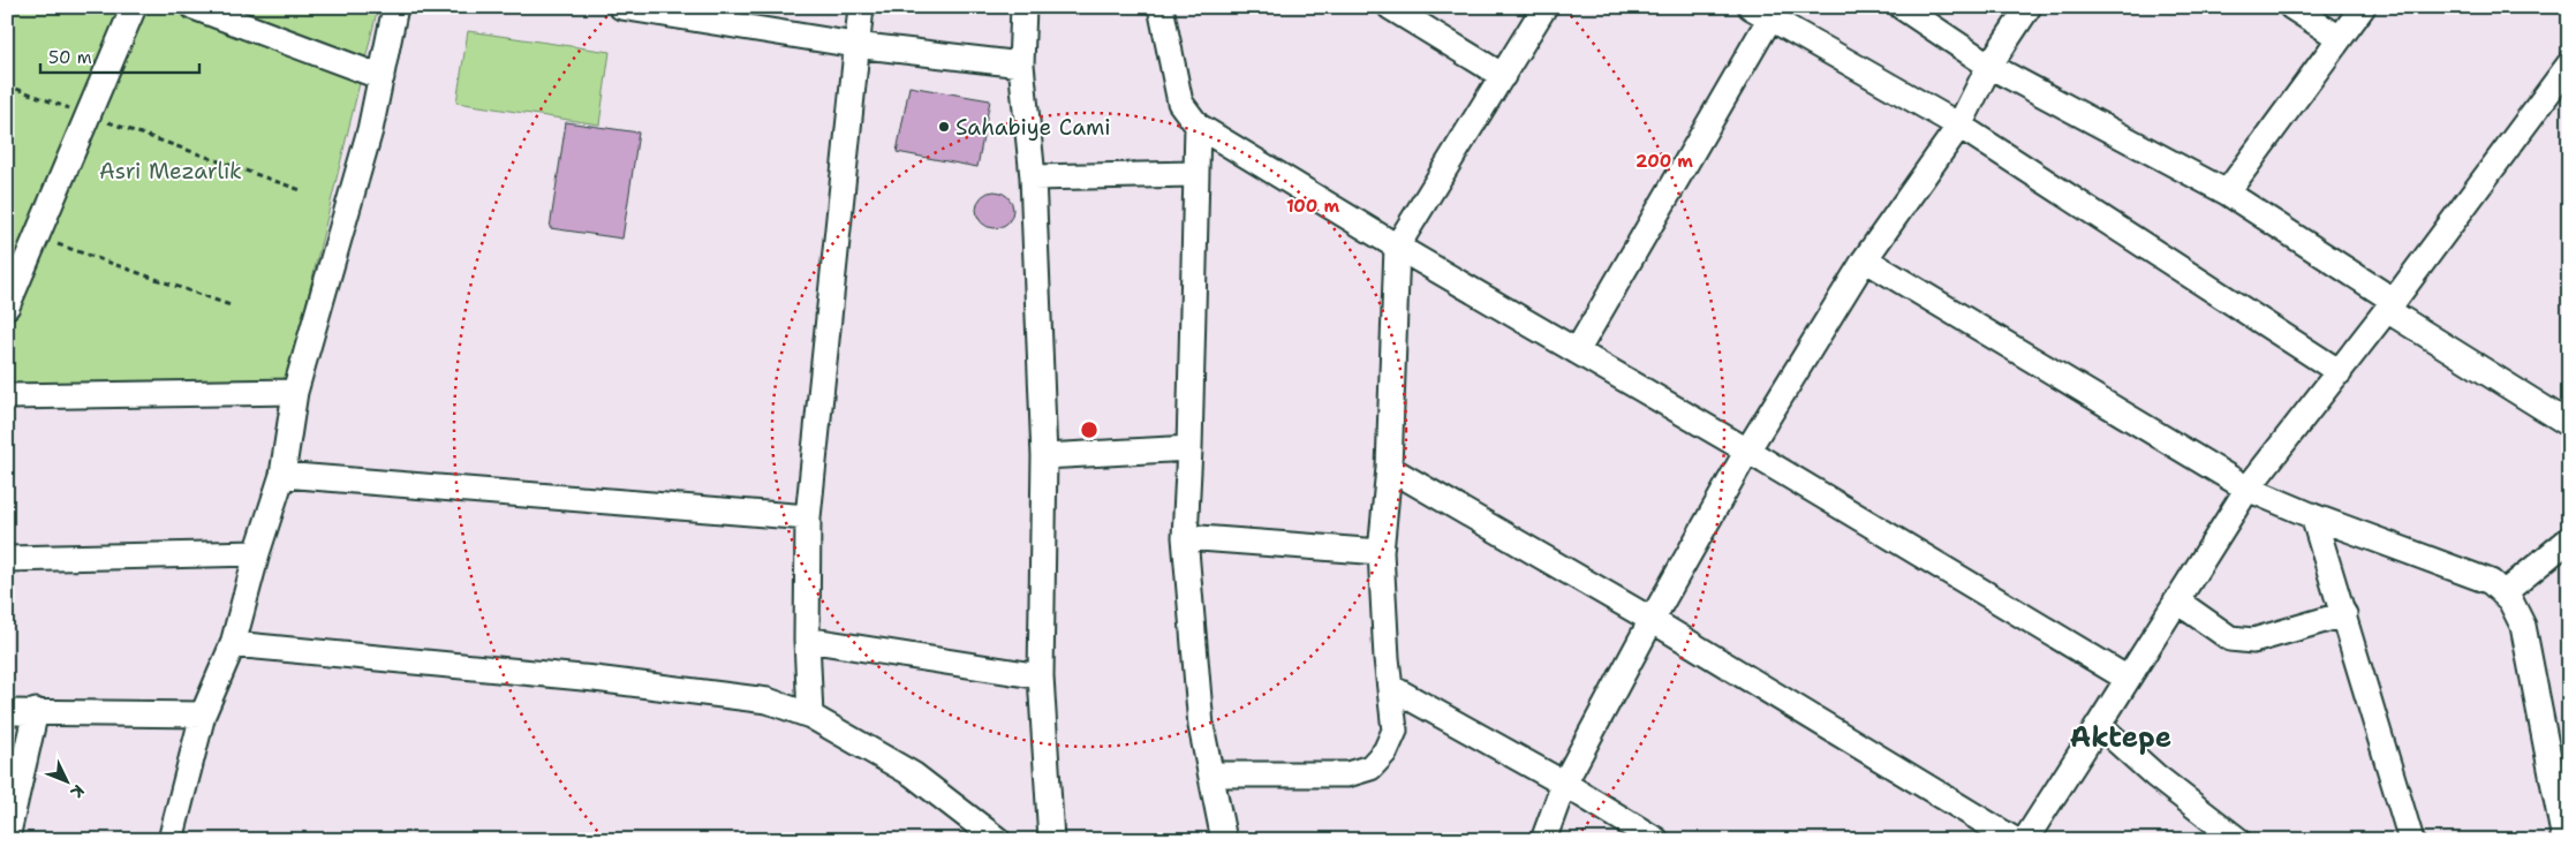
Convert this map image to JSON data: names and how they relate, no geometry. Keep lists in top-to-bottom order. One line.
{"districts":["Aktepe"],"parks":["Asri Mezarlık"],"places":["Sahabiye Cami"],"scale_bar":"50 m","north":"bottom right","rings":["200 m","100 m"]}
